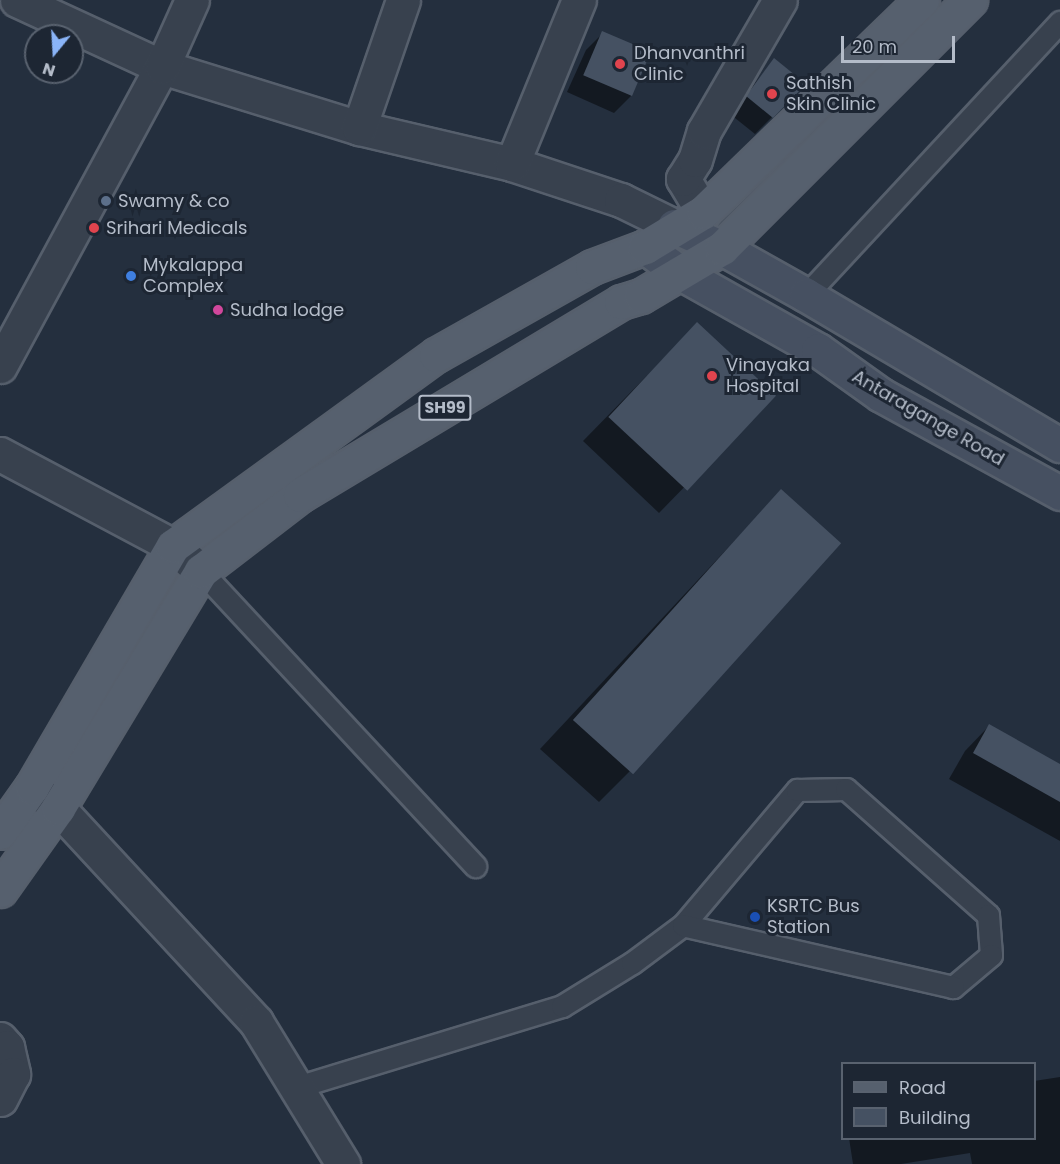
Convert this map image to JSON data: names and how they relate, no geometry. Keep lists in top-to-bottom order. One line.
{"streets":{"main road":["SH99"],"street":["Antaragange Road"]},"crossings":[["SH99","Antaragange Road"]],"places":["Dhanvanthri Clinic","Sathish Skin Clinic","Swamy & co","Srihari Medicals","Mykalappa Complex","Sudha lodge","Vinayaka Hospital","KSRTC Bus Station"],"legend":["Road","Building"],"scale_bar":"20 m","north":"bottom"}
